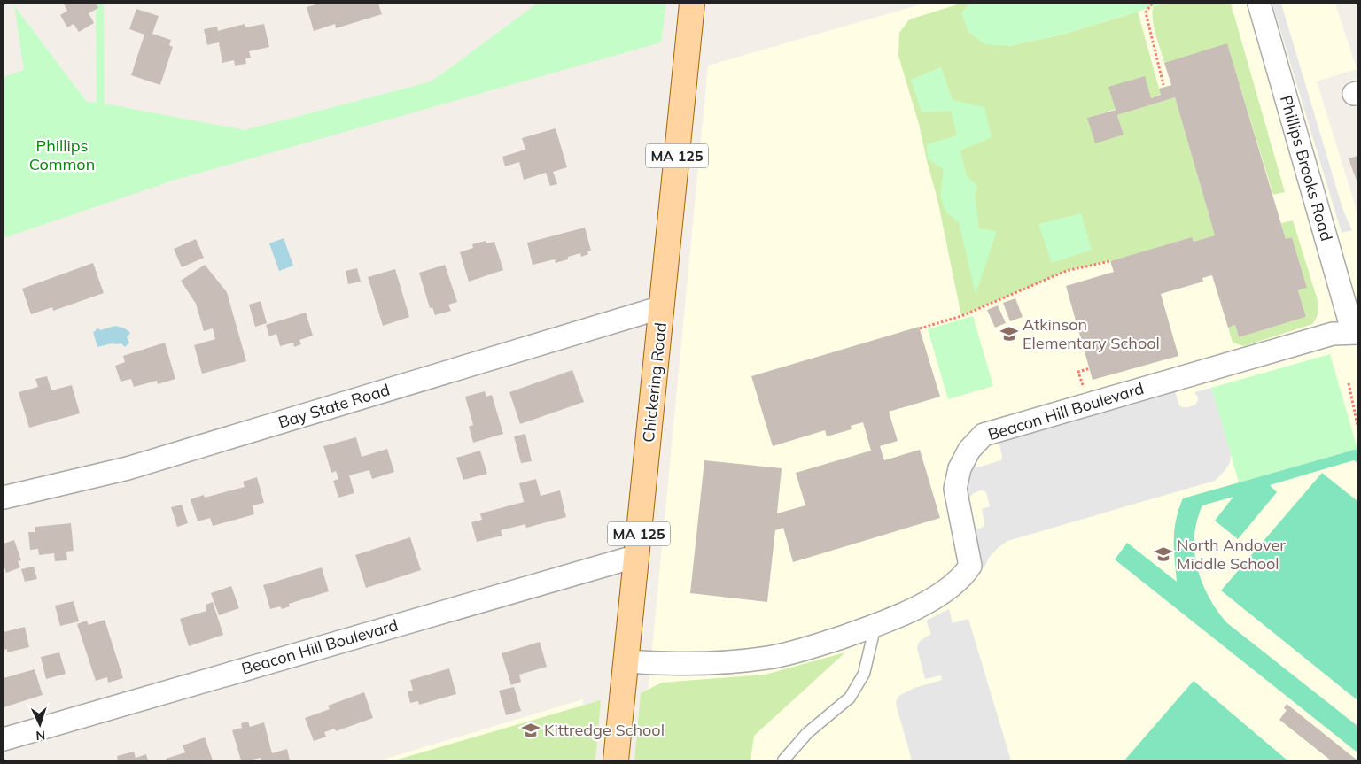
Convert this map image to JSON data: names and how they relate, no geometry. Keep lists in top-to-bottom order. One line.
{"streets":{"main road":["MA 125","Chickering Road"],"street":["Phillips Brooks Road","Bay State Road","Beacon Hill Boulevard"]},"crossings":[["Phillips Brooks Road","Beacon Hill Boulevard"],["Chickering Road","Bay State Road"],["Chickering Road","Beacon Hill Boulevard"]],"parks":["Phillips Common"],"places":{"school or university":["Atkinson Elementary School","North Andover Middle School","Kittredge School"]},"north":"bottom"}
